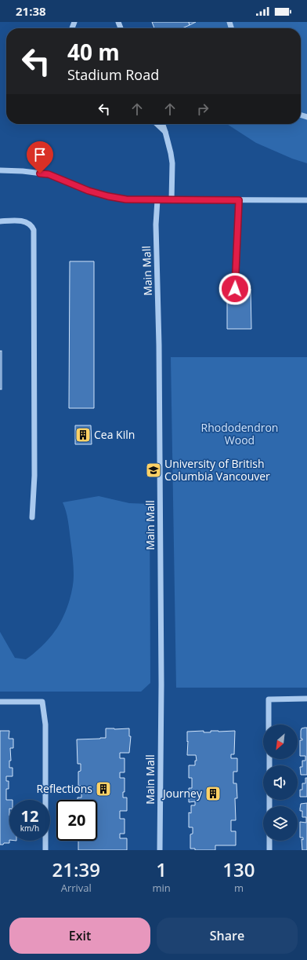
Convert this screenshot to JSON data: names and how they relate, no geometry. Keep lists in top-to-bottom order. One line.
{"streets":{"street":["Main Mall"]},"parks":["Rhododendron Wood"],"places":{"building":["Cea Kiln","Reflections","Journey"],"school or university":["University of British Columbia Vancouver"]},"north":"bottom left","page":{"status":"21:38","turn":["40 m","Stadium Road"],"speed":"12 km/h","limit":"20","eta":["21:39","Arrival","1","min","130","m"],"buttons":["Exit","Share"]}}
